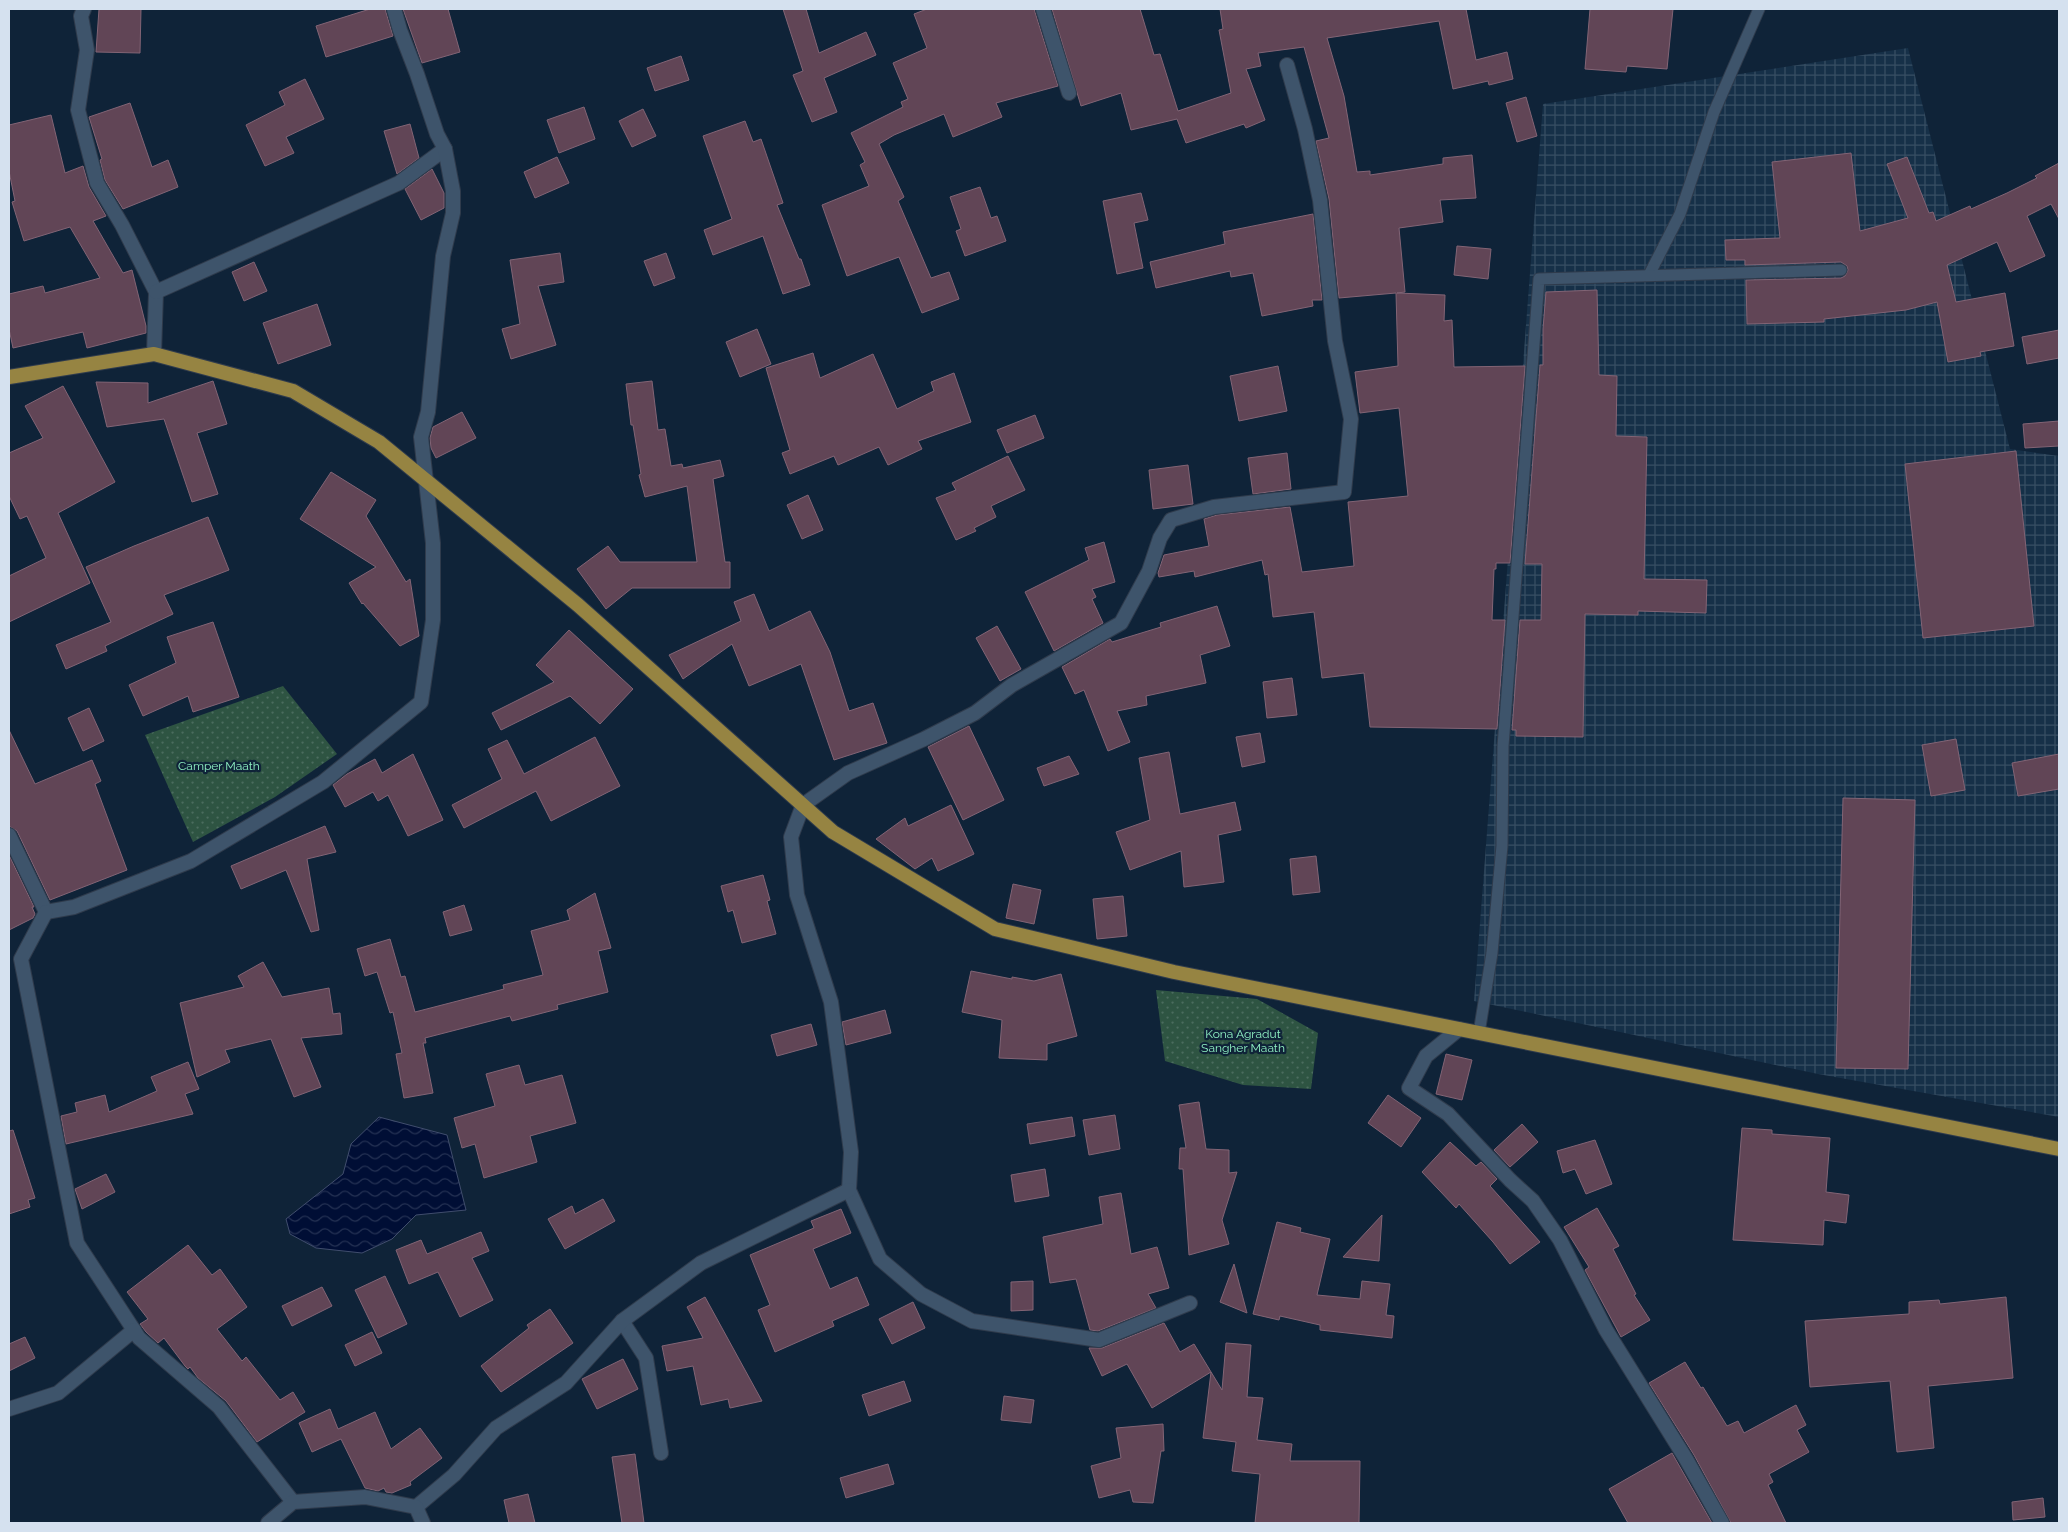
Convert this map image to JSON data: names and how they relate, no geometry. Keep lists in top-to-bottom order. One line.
{"parks":["Camper Maath","Kona Agradut Sangher Maath"]}
